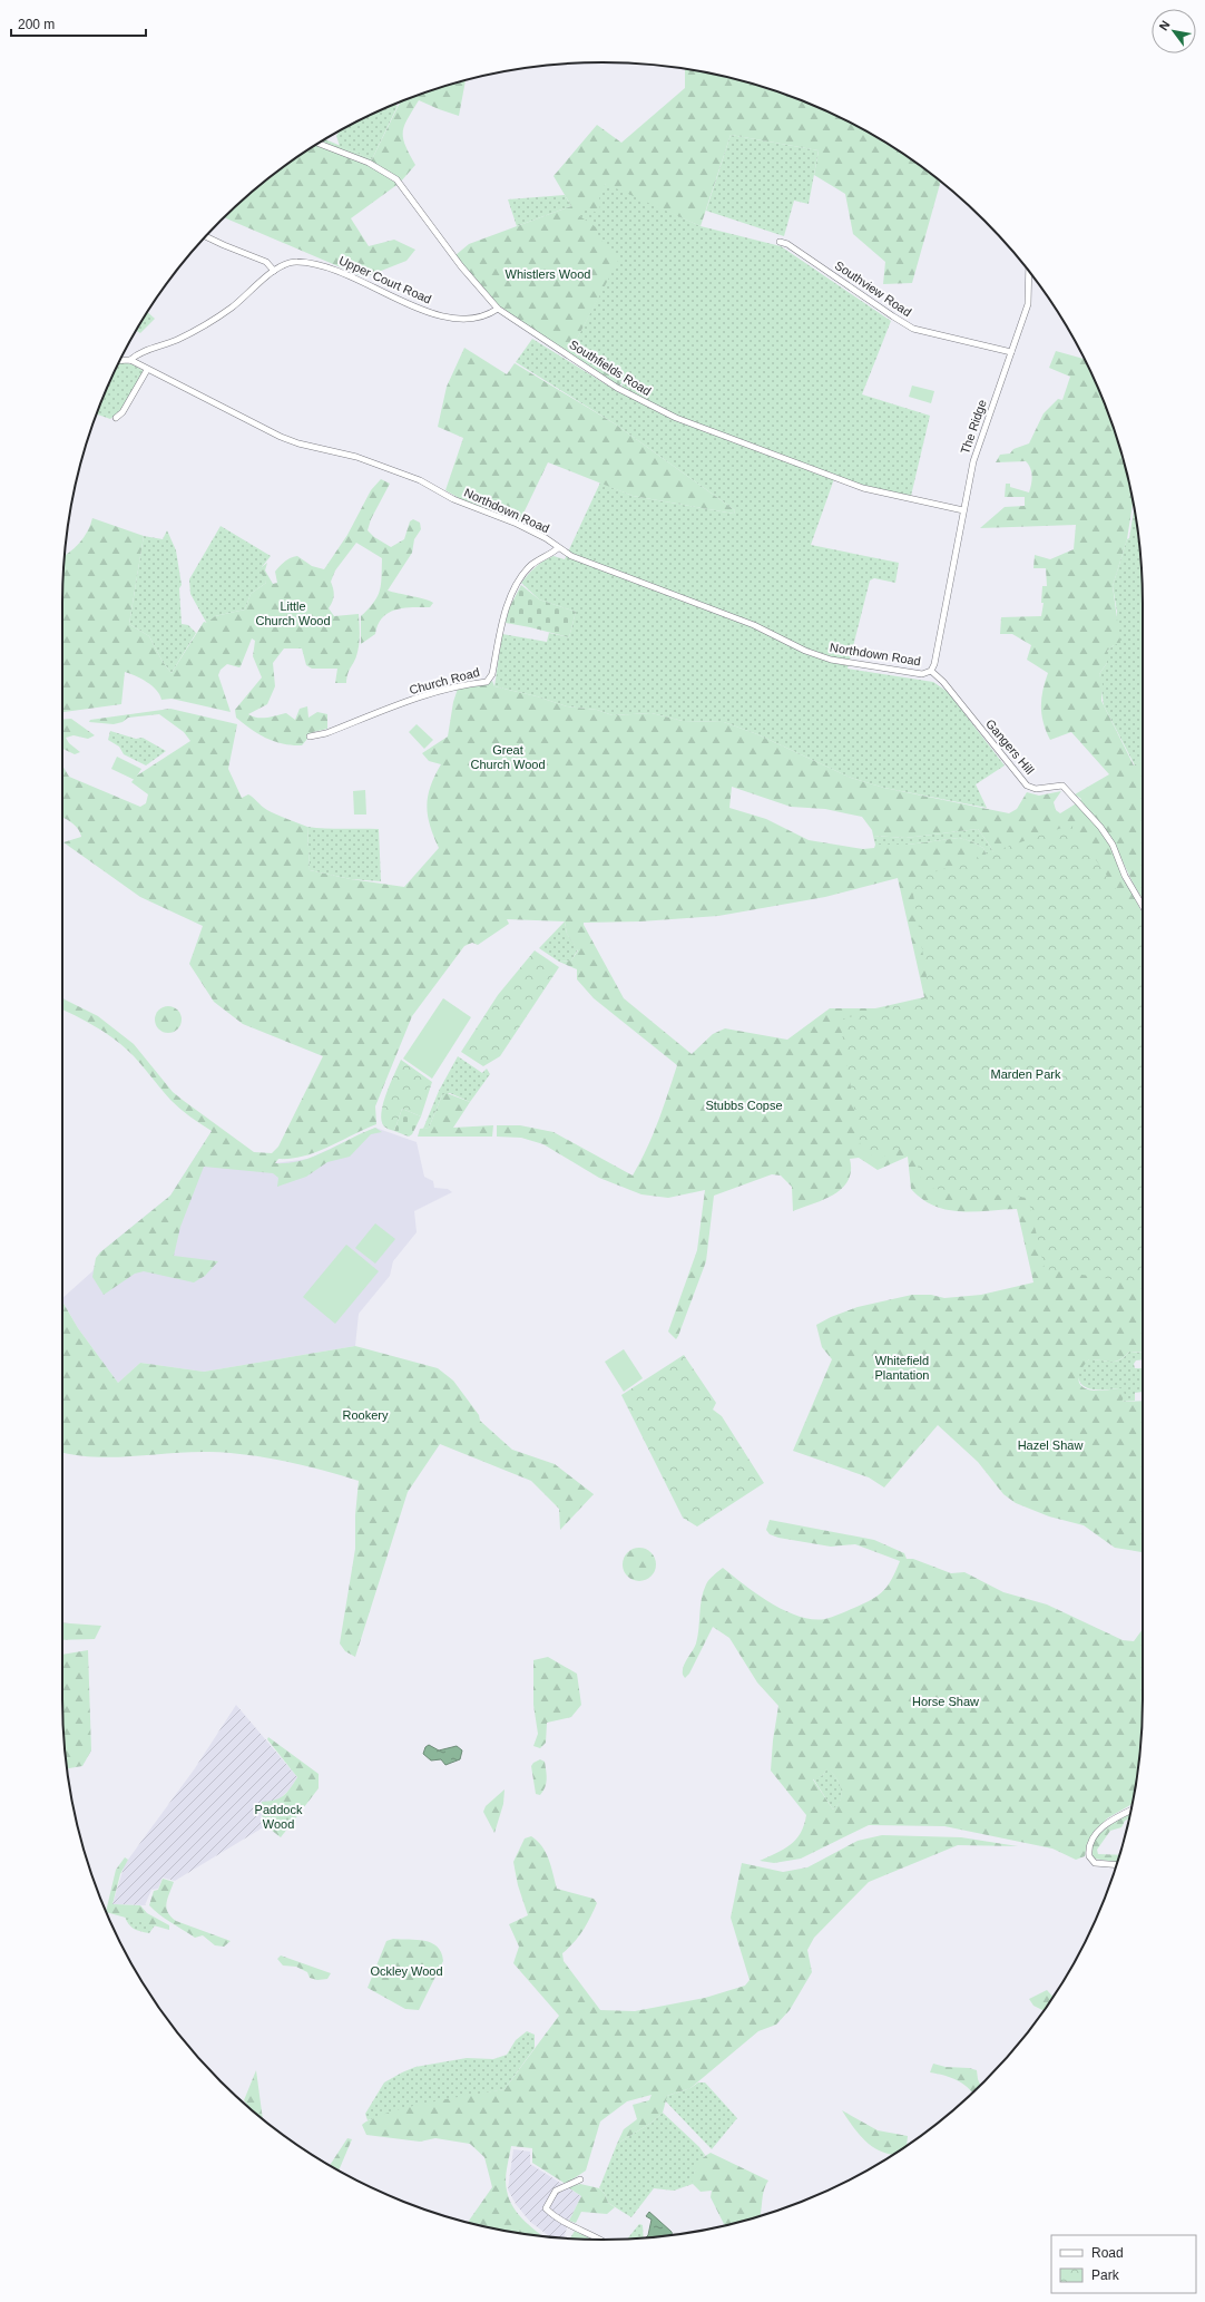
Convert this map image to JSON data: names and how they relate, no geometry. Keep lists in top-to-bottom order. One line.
{"streets":{"street":["Upper Court Road","Southview Road","Southfields Road","The Ridge","Northdown Road","Church Road","Gangers Hill"]},"crossings":[["Upper Court Road","Southfields Road"],["Upper Court Road","Northdown Road"],["Southview Road","The Ridge"],["Southfields Road","The Ridge"],["The Ridge","Northdown Road"],["The Ridge","Gangers Hill"],["Northdown Road","Church Road"],["Northdown Road","Gangers Hill"]],"parks":["Whistlers Wood","Little Church Wood","Great Church Wood","Marden Park","Stubbs Copse","Whitefield Plantation","Rookery","Hazel Shaw","Horse Shaw","Paddock Wood","Ockley Wood"],"legend":["Road","Park"],"scale_bar":"200 m","north":"top left"}
